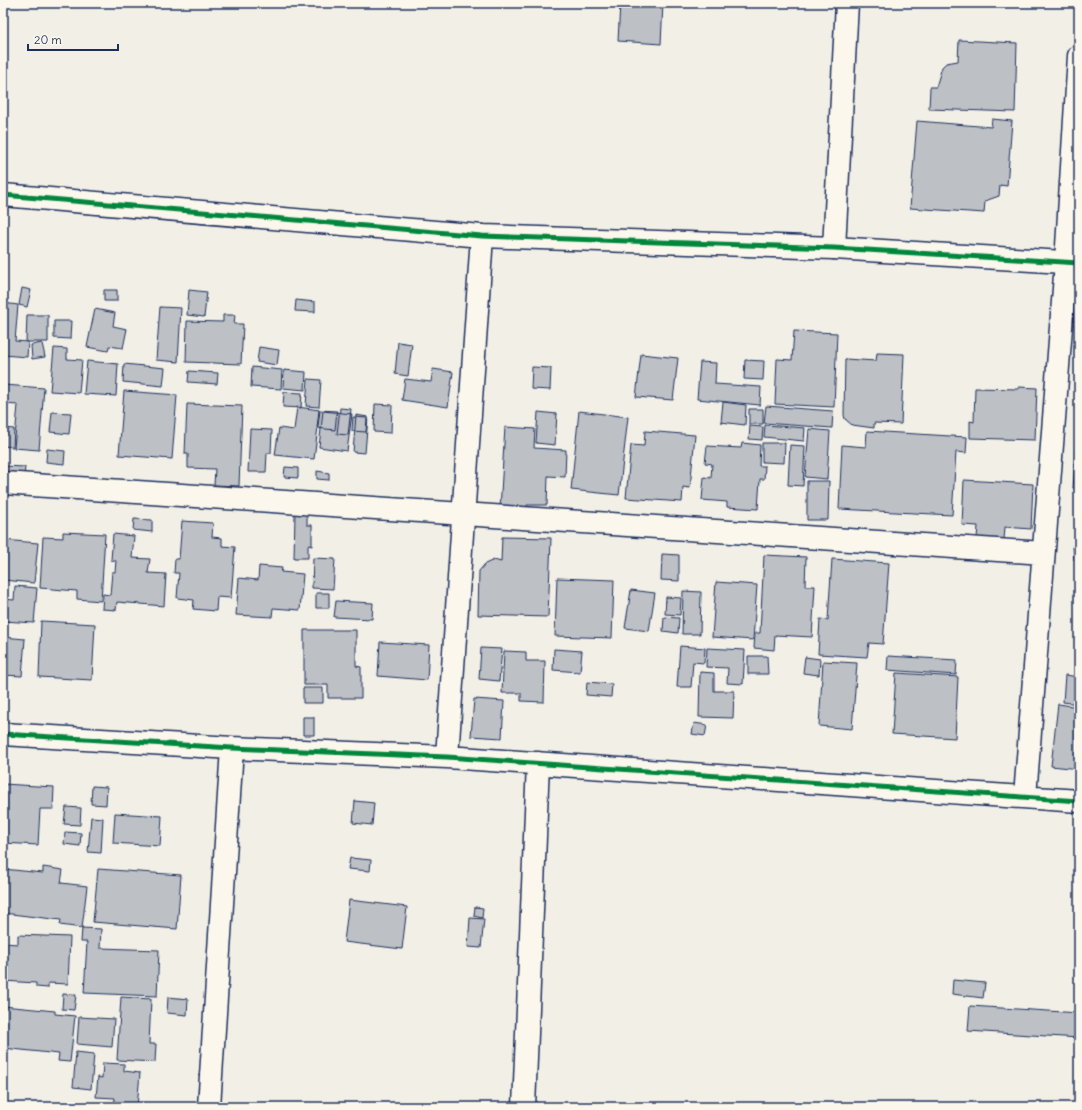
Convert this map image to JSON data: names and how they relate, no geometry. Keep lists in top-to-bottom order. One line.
{"scale_bar":"20 m"}
